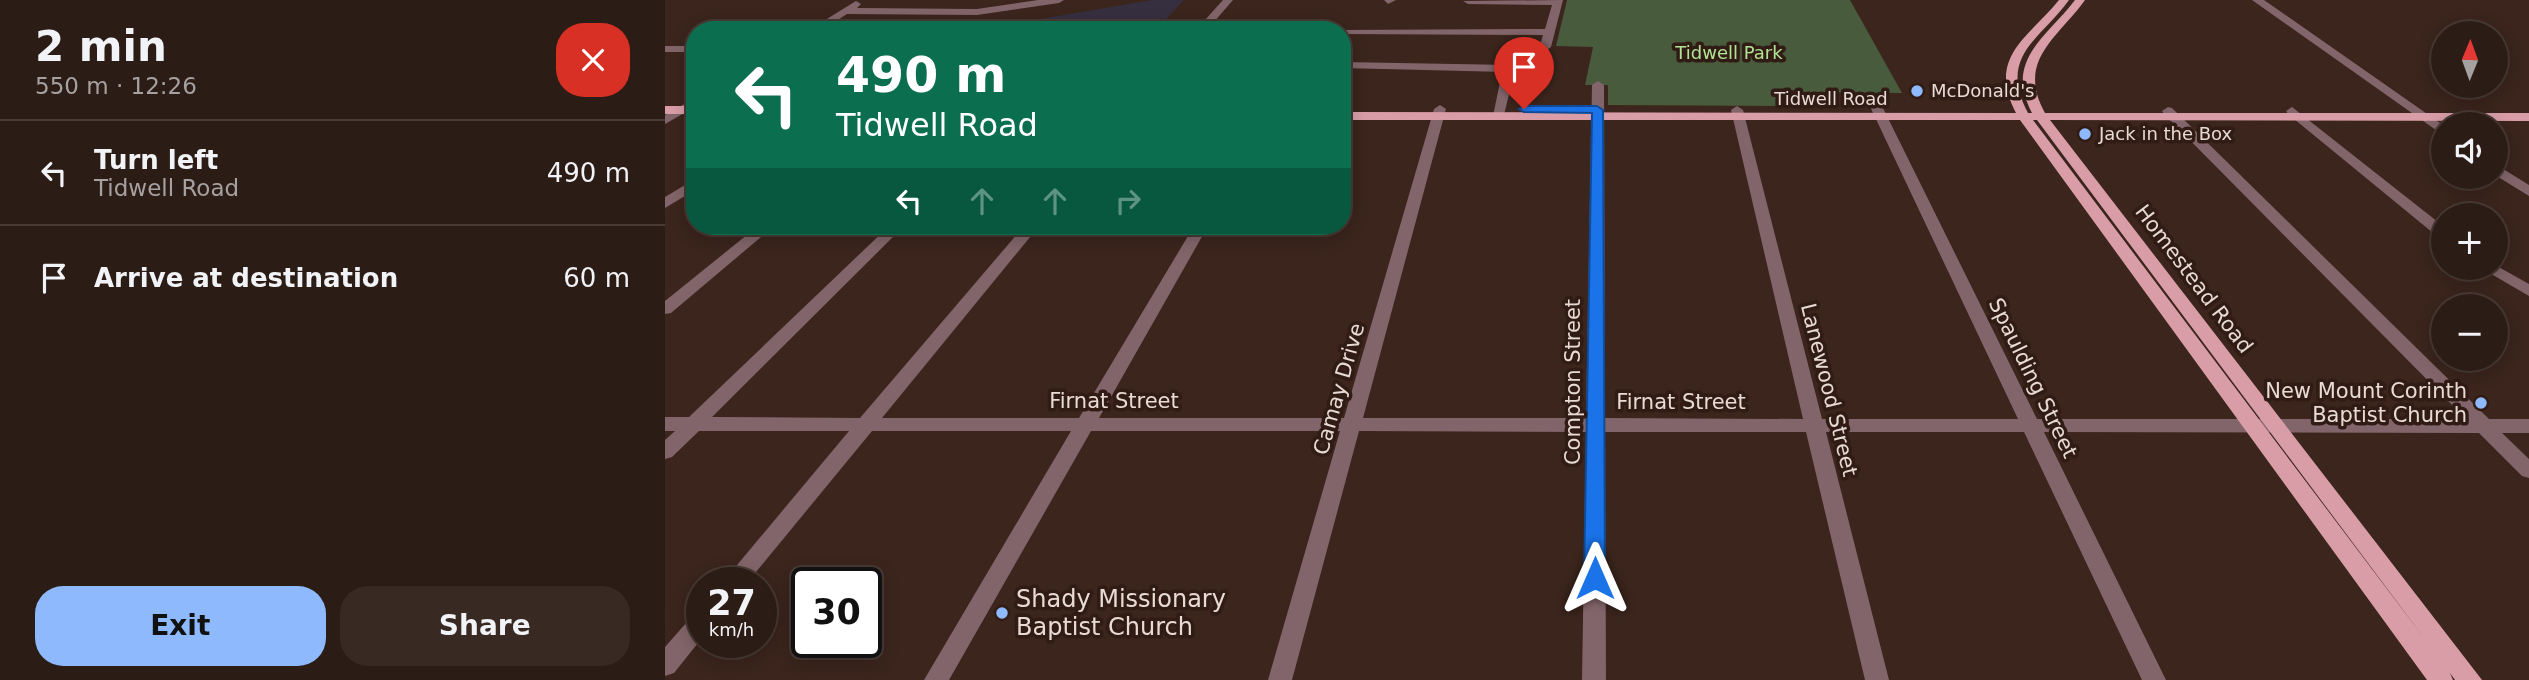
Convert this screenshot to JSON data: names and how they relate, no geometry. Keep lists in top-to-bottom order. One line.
{"streets":{"main road":["Tidwell Road","Homestead Road"],"street":["Spaulding Street","Compton Street","Camay Drive","Lanewood Street","Firnat Street"]},"crossings":[["Tidwell Road","Homestead Road"],["Tidwell Road","Spaulding Street"],["Tidwell Road","Compton Street"],["Tidwell Road","Camay Drive"],["Tidwell Road","Lanewood Street"],["Homestead Road","Firnat Street"],["Spaulding Street","Firnat Street"],["Compton Street","Firnat Street"],["Camay Drive","Firnat Street"],["Lanewood Street","Firnat Street"]],"parks":["Tidwell Park"],"places":["McDonald's","Jack in the Box","New Mount Corinth Baptist Church","Shady Missionary Baptist Church"],"north":"top","page":{"heading":["2 min","550 m · 12:26"],"map_buttons":["+","−"],"turn":["490 m","Tidwell Road"],"list":[{"name":"Turn left","note":"Tidwell Road","value":"490 m"},{"name":"Arrive at destination","value":"60 m"}],"speed":"27 km/h","limit":"30","buttons":["Exit","Share"]}}
